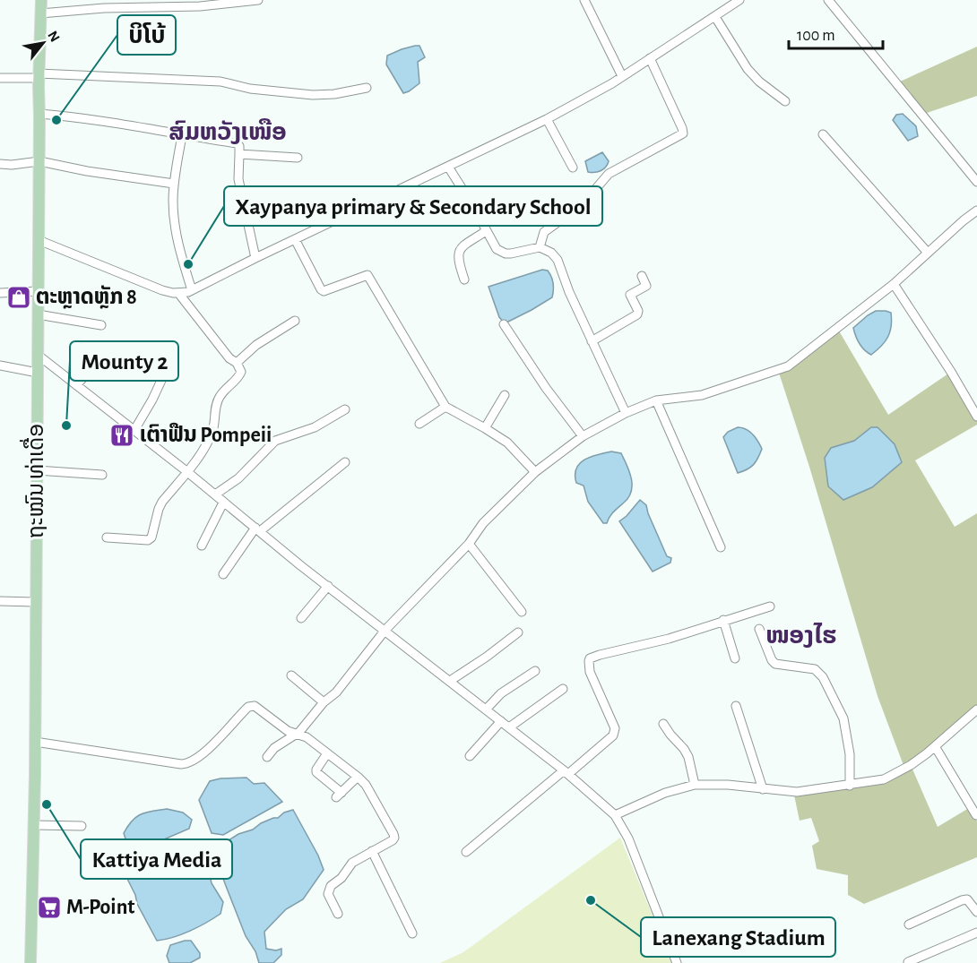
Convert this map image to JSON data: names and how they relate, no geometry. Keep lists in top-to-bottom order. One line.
{"streets":{"main road":["ຖະໝົນ ທ່າເດື່ອ"]},"districts":["ສົມຫວັງເໜືອ","ໜອງໄຮ"],"places":{"other":["ບິໂບ້","Xaypanya primary & Secondary School","Mounty 2","Kattiya Media","Lanexang Stadium"],"shop":["ຕະຫຼາດຫຼັກ 8"],"restaurant":["ເຕົາຟືນ Pompeii"],"supermarket":["M-Point"]},"scale_bar":"100 m","north":"top right"}
